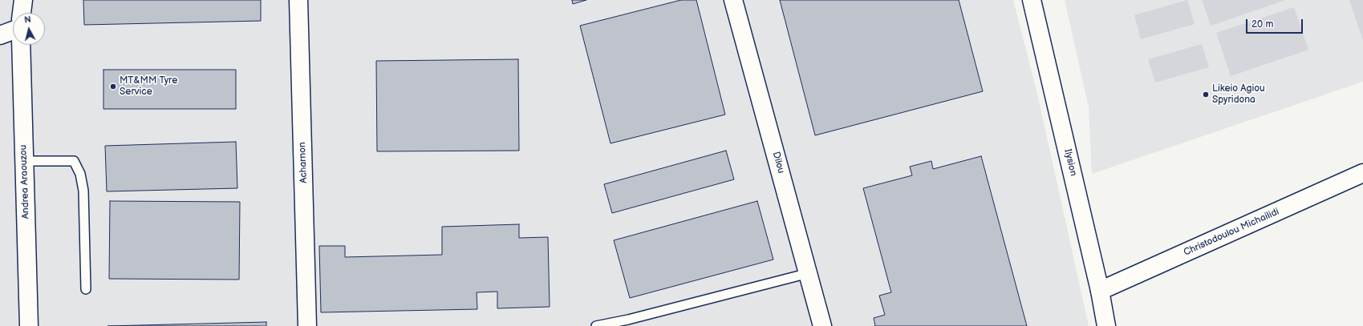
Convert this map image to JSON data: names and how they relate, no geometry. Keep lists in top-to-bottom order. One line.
{"streets":{"street":["Acharnon","Dilou","Ilysion","Andrea Araouzou","Christodoulou Michailidi"]},"crossings":[["Ilysion","Christodoulou Michailidi"]],"places":["MT&MM Tyre Service","Likeio Agiou Spyridona"],"scale_bar":"20 m","north":"top"}
